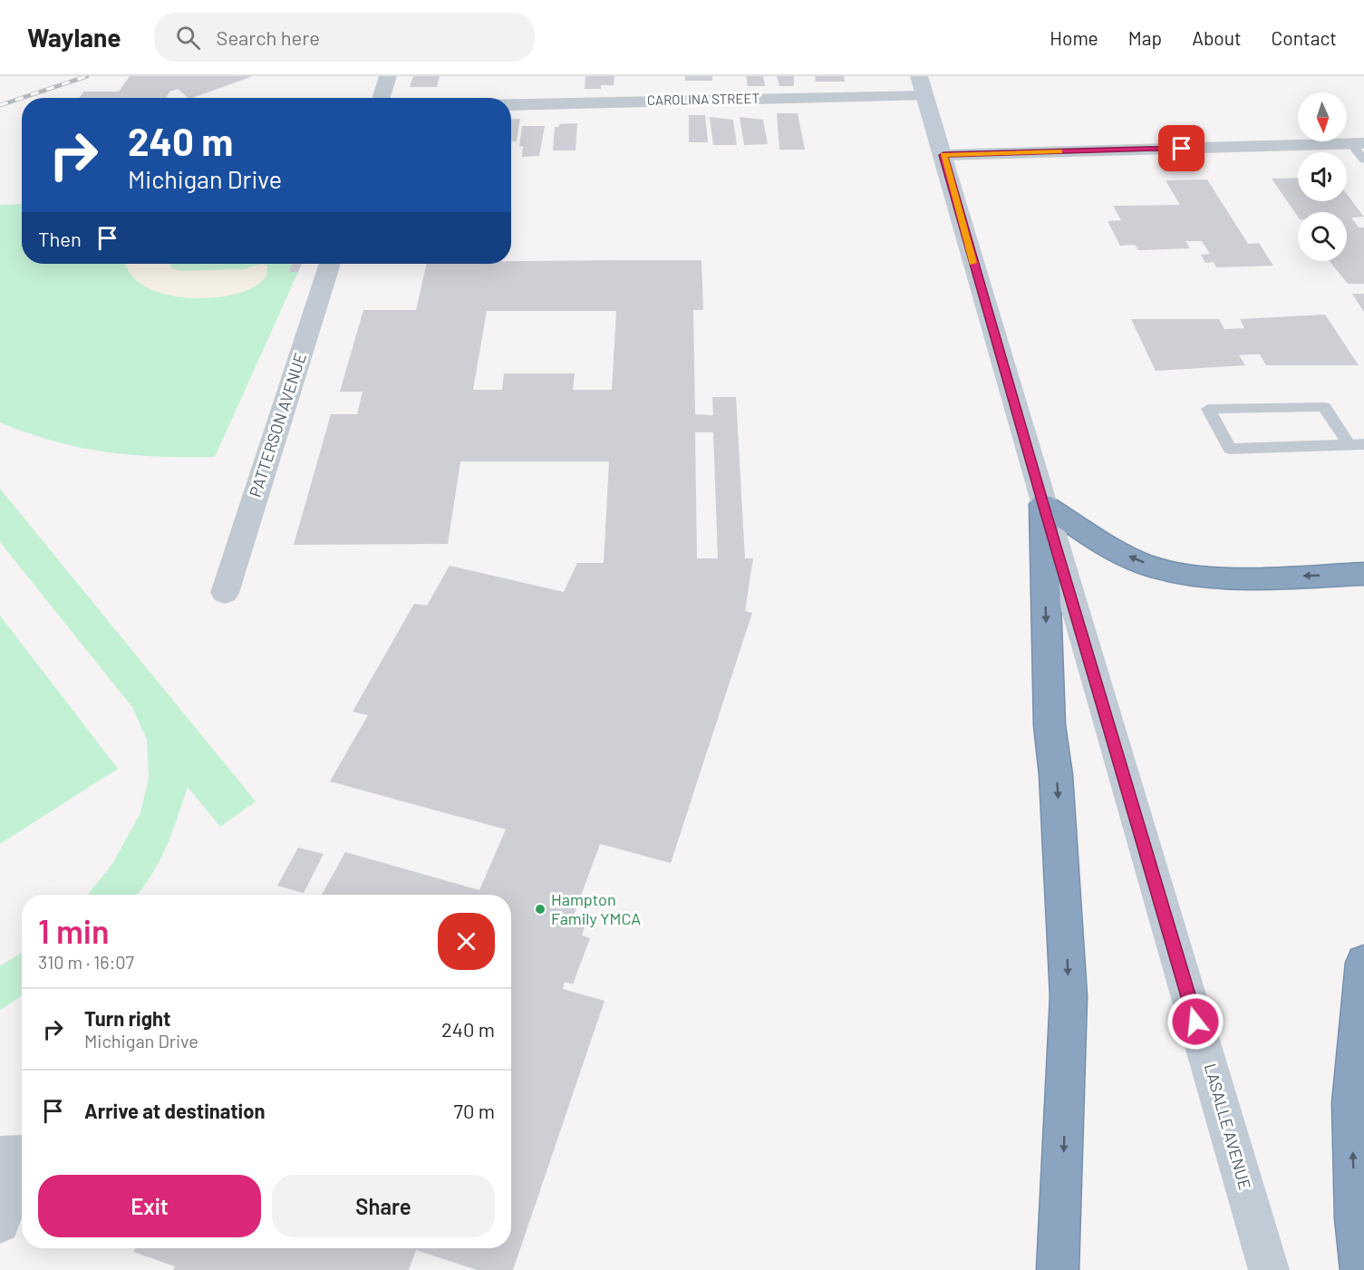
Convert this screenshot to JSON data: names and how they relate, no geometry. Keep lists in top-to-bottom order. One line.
{"streets":{"main road":["LASALLE AVENUE"],"street":["CAROLINA STREET","PATTERSON AVENUE"]},"crossings":[["CAROLINA STREET","LASALLE AVENUE"]],"places":["Hampton Family YMCA"],"north":"bottom","page":{"header":"Waylane","search":"Search here","nav":["Home","Map","About","Contact"],"turn":["240 m","Michigan Drive"],"then":"Then","heading":["1 min","310 m · 16:07"],"list":[{"name":"Turn right","note":"Michigan Drive","value":"240 m"},{"name":"Arrive at destination","value":"70 m"}],"buttons":["Exit","Share"]}}
